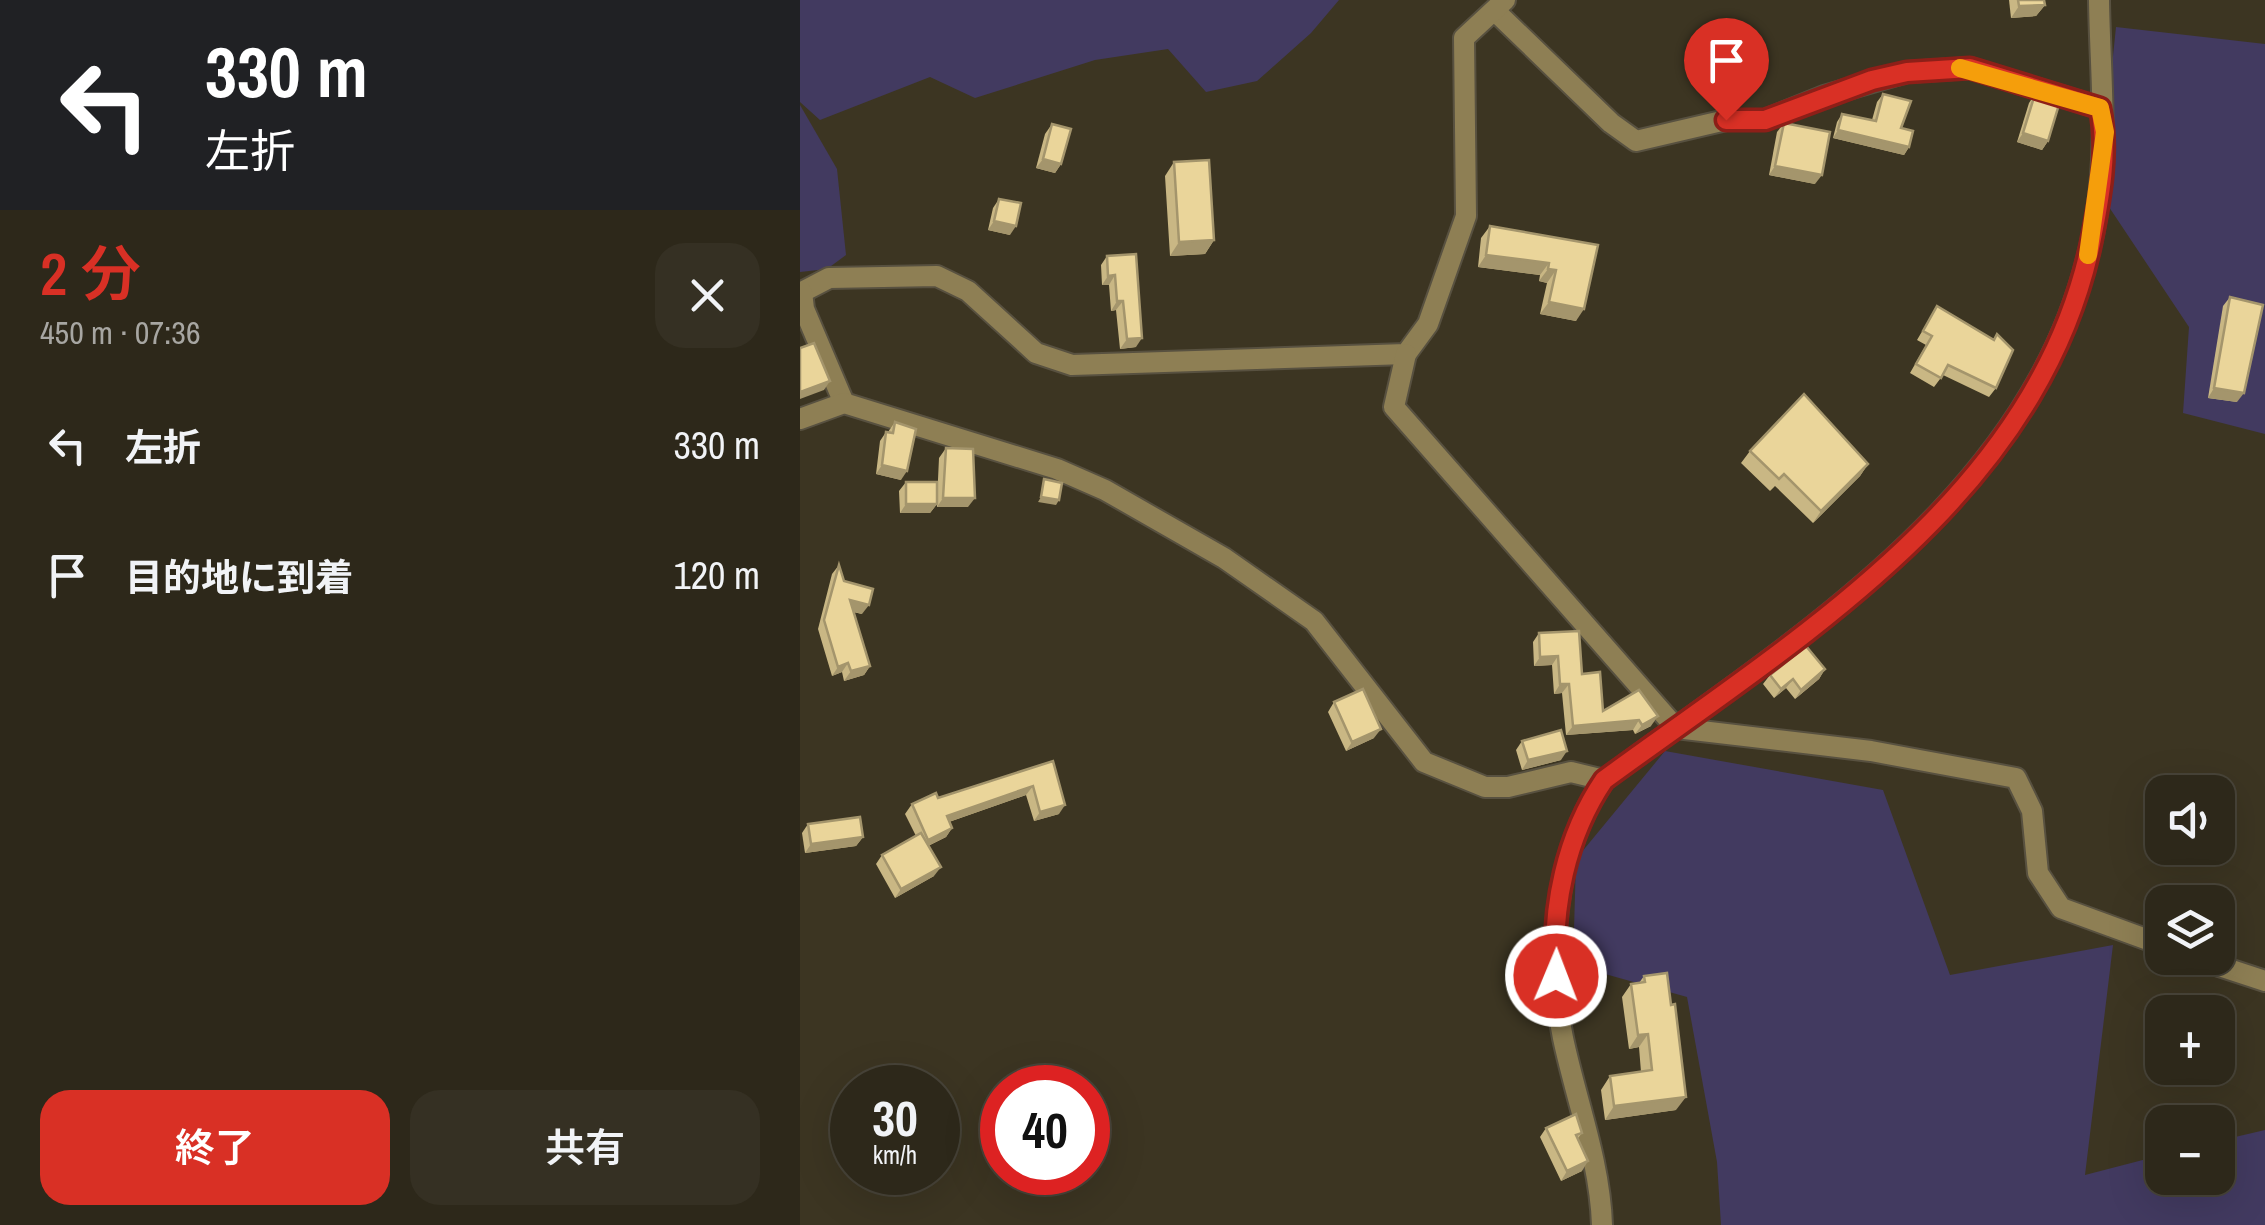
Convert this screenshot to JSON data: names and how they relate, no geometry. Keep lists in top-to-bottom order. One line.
{"page":{"turn":["330 m","左折"],"heading":["2 分","450 m · 07:36"],"list":[{"name":"左折","value":"330 m"},{"name":"目的地に到着","value":"120 m"}],"map_buttons":["+","−"],"speed":"30 km/h","limit":"40","buttons":["終了","共有"]}}
